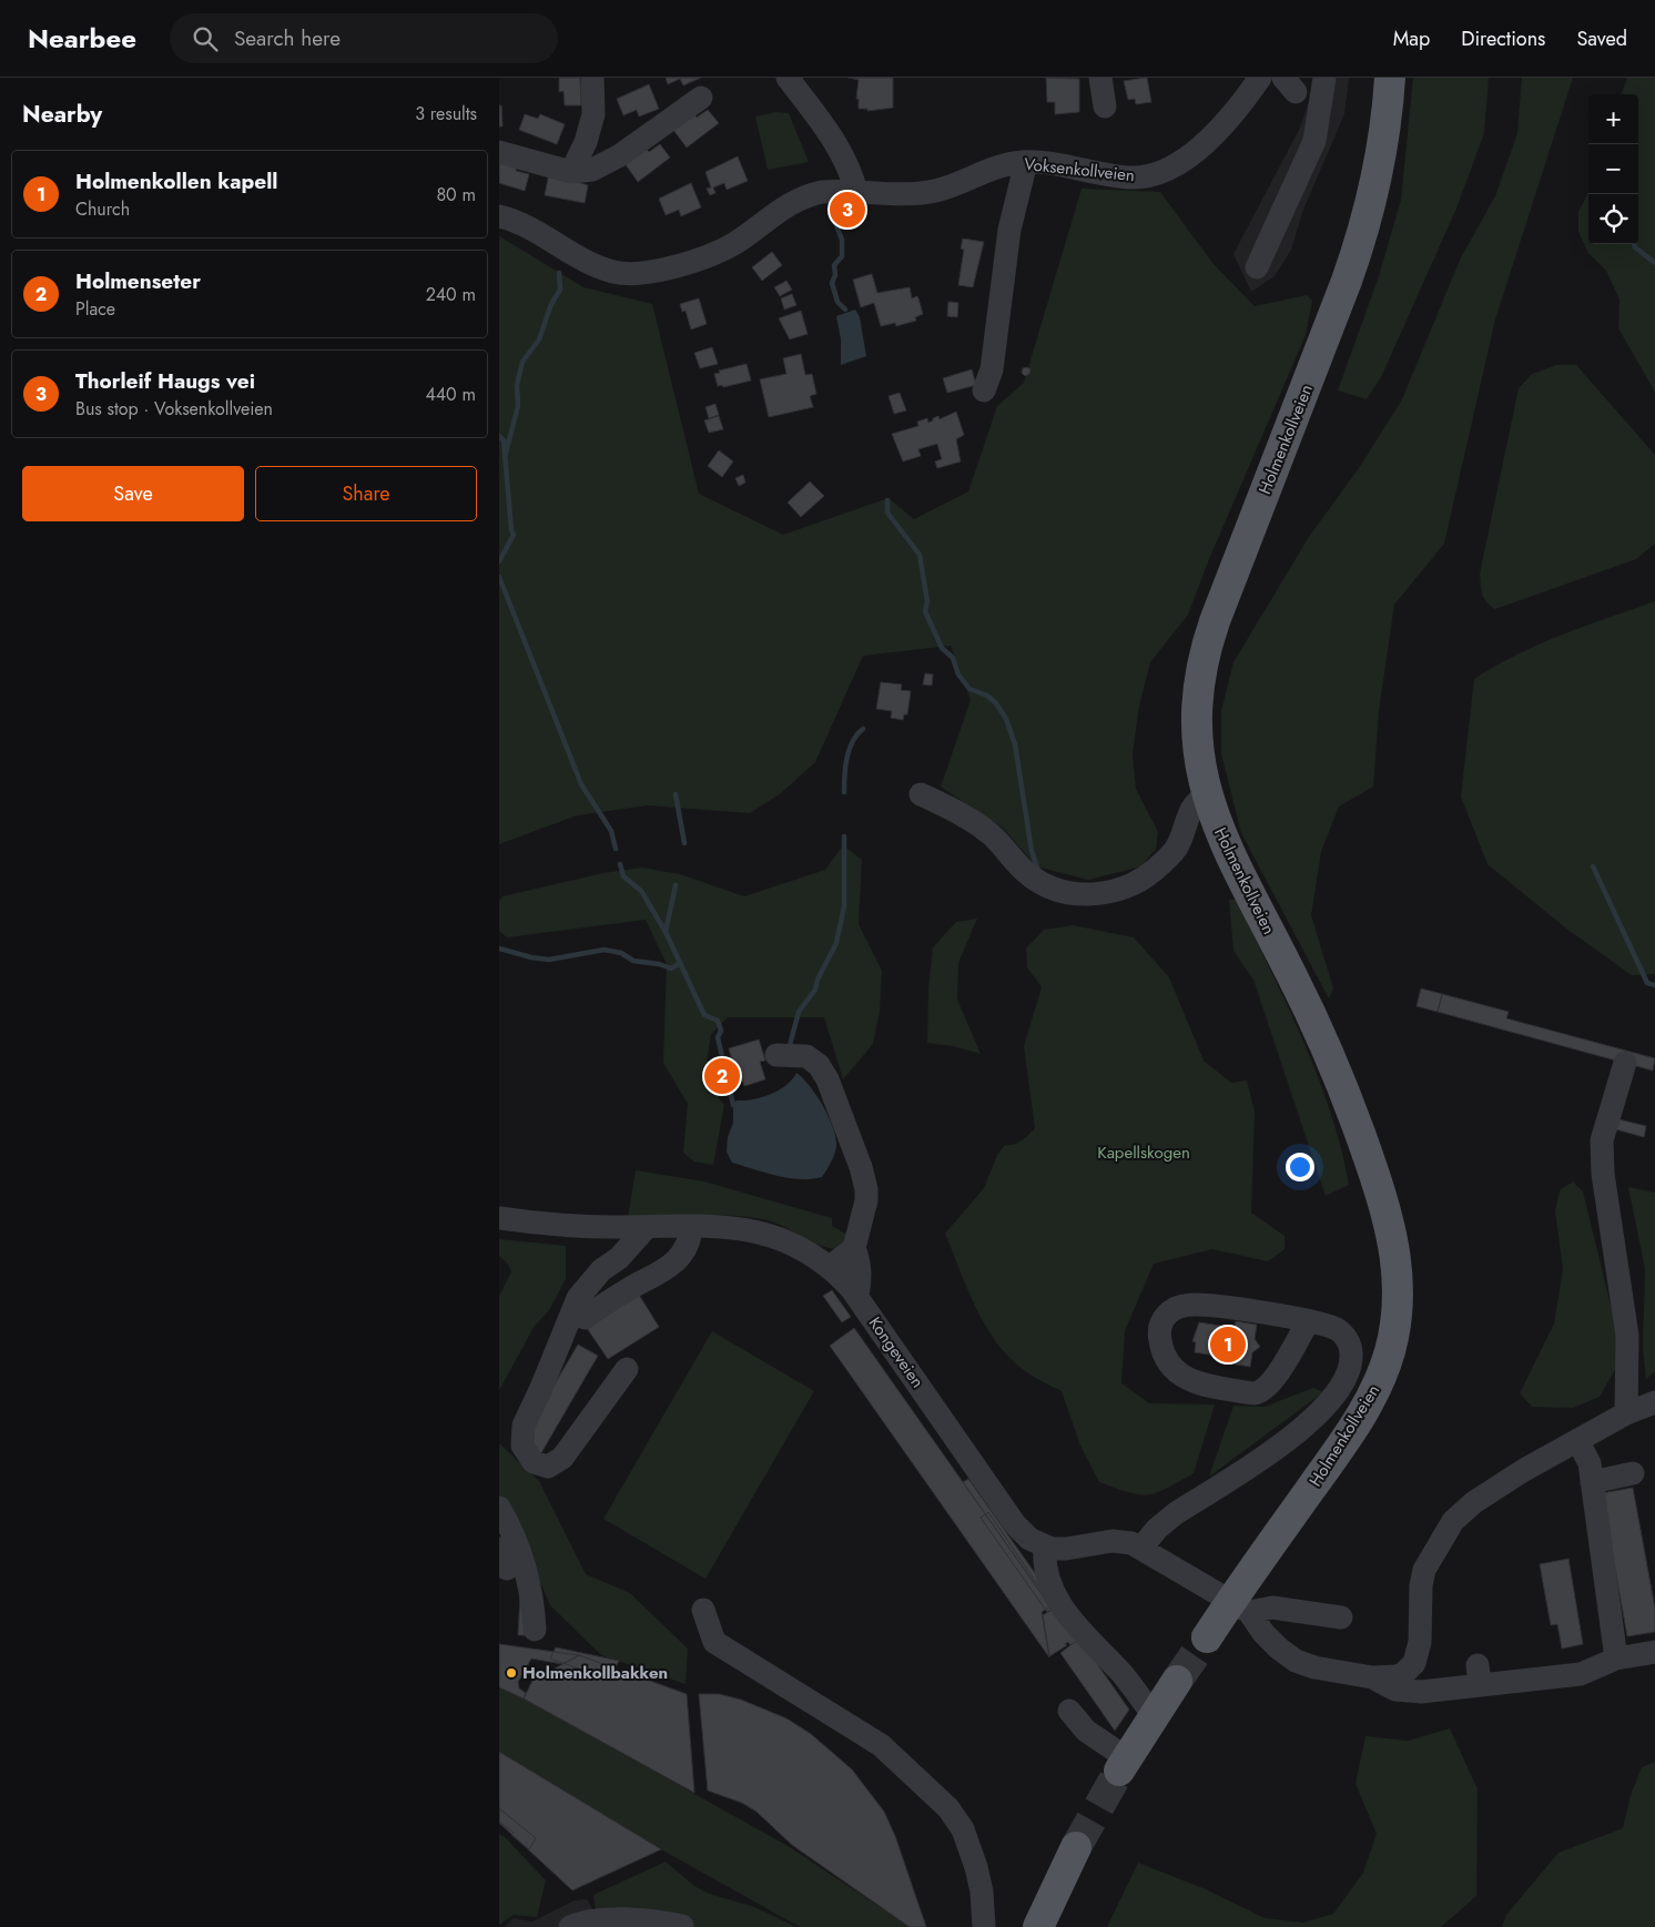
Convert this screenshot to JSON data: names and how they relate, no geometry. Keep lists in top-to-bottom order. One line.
{"streets":{"main road":["Holmenkollveien"],"street":["Voksenkollveien","Kongeveien"]},"parks":["Kapellskogen"],"places":["Holmenkollbakken"],"page":{"header":"Nearbee","search":"Search here","nav":["Map","Directions","Saved"],"heading":["Nearby","3 results"],"map_buttons":["+","−"],"list":[{"mark":"1","name":"Holmenkollen kapell","note":"Church","value":"80 m"},{"mark":"2","name":"Holmenseter","note":"Place","value":"240 m"},{"mark":"3","name":"Thorleif Haugs vei","note":"Bus stop · Voksenkollveien","value":"440 m"}],"pins":["3","2","1"],"buttons":["Save","Share"]}}
